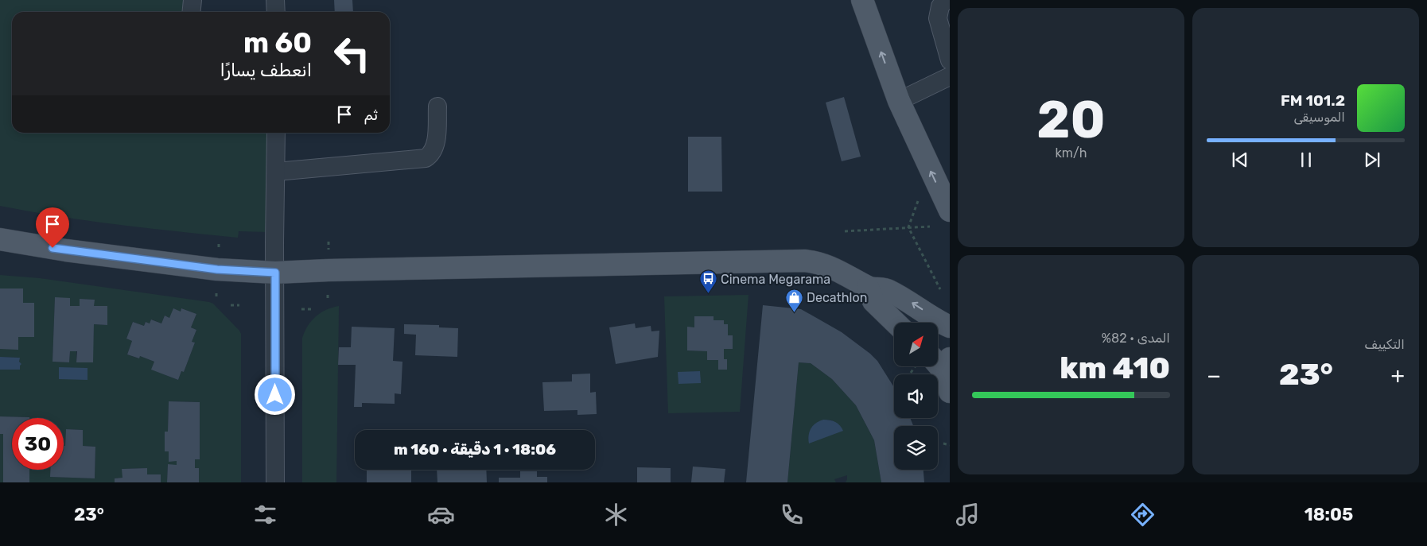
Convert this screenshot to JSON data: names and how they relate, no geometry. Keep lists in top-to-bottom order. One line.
{"places":{"bus stop":["Cinema Megarama"],"shop":["Decathlon"]},"north":"top right","page":{"tile":[["20","km/h"],"التكييف",["المدى · 82%","410 km"]],"turn":["60 m","انعطف يسارًا"],"song":["101.2 FM","الموسيقى"],"then":"ثم","heat":["−","23°","+"],"limit":"30","trip":"18:06 · 1 دقيقة · 160 m","tabs":["18:05","23°"]}}
